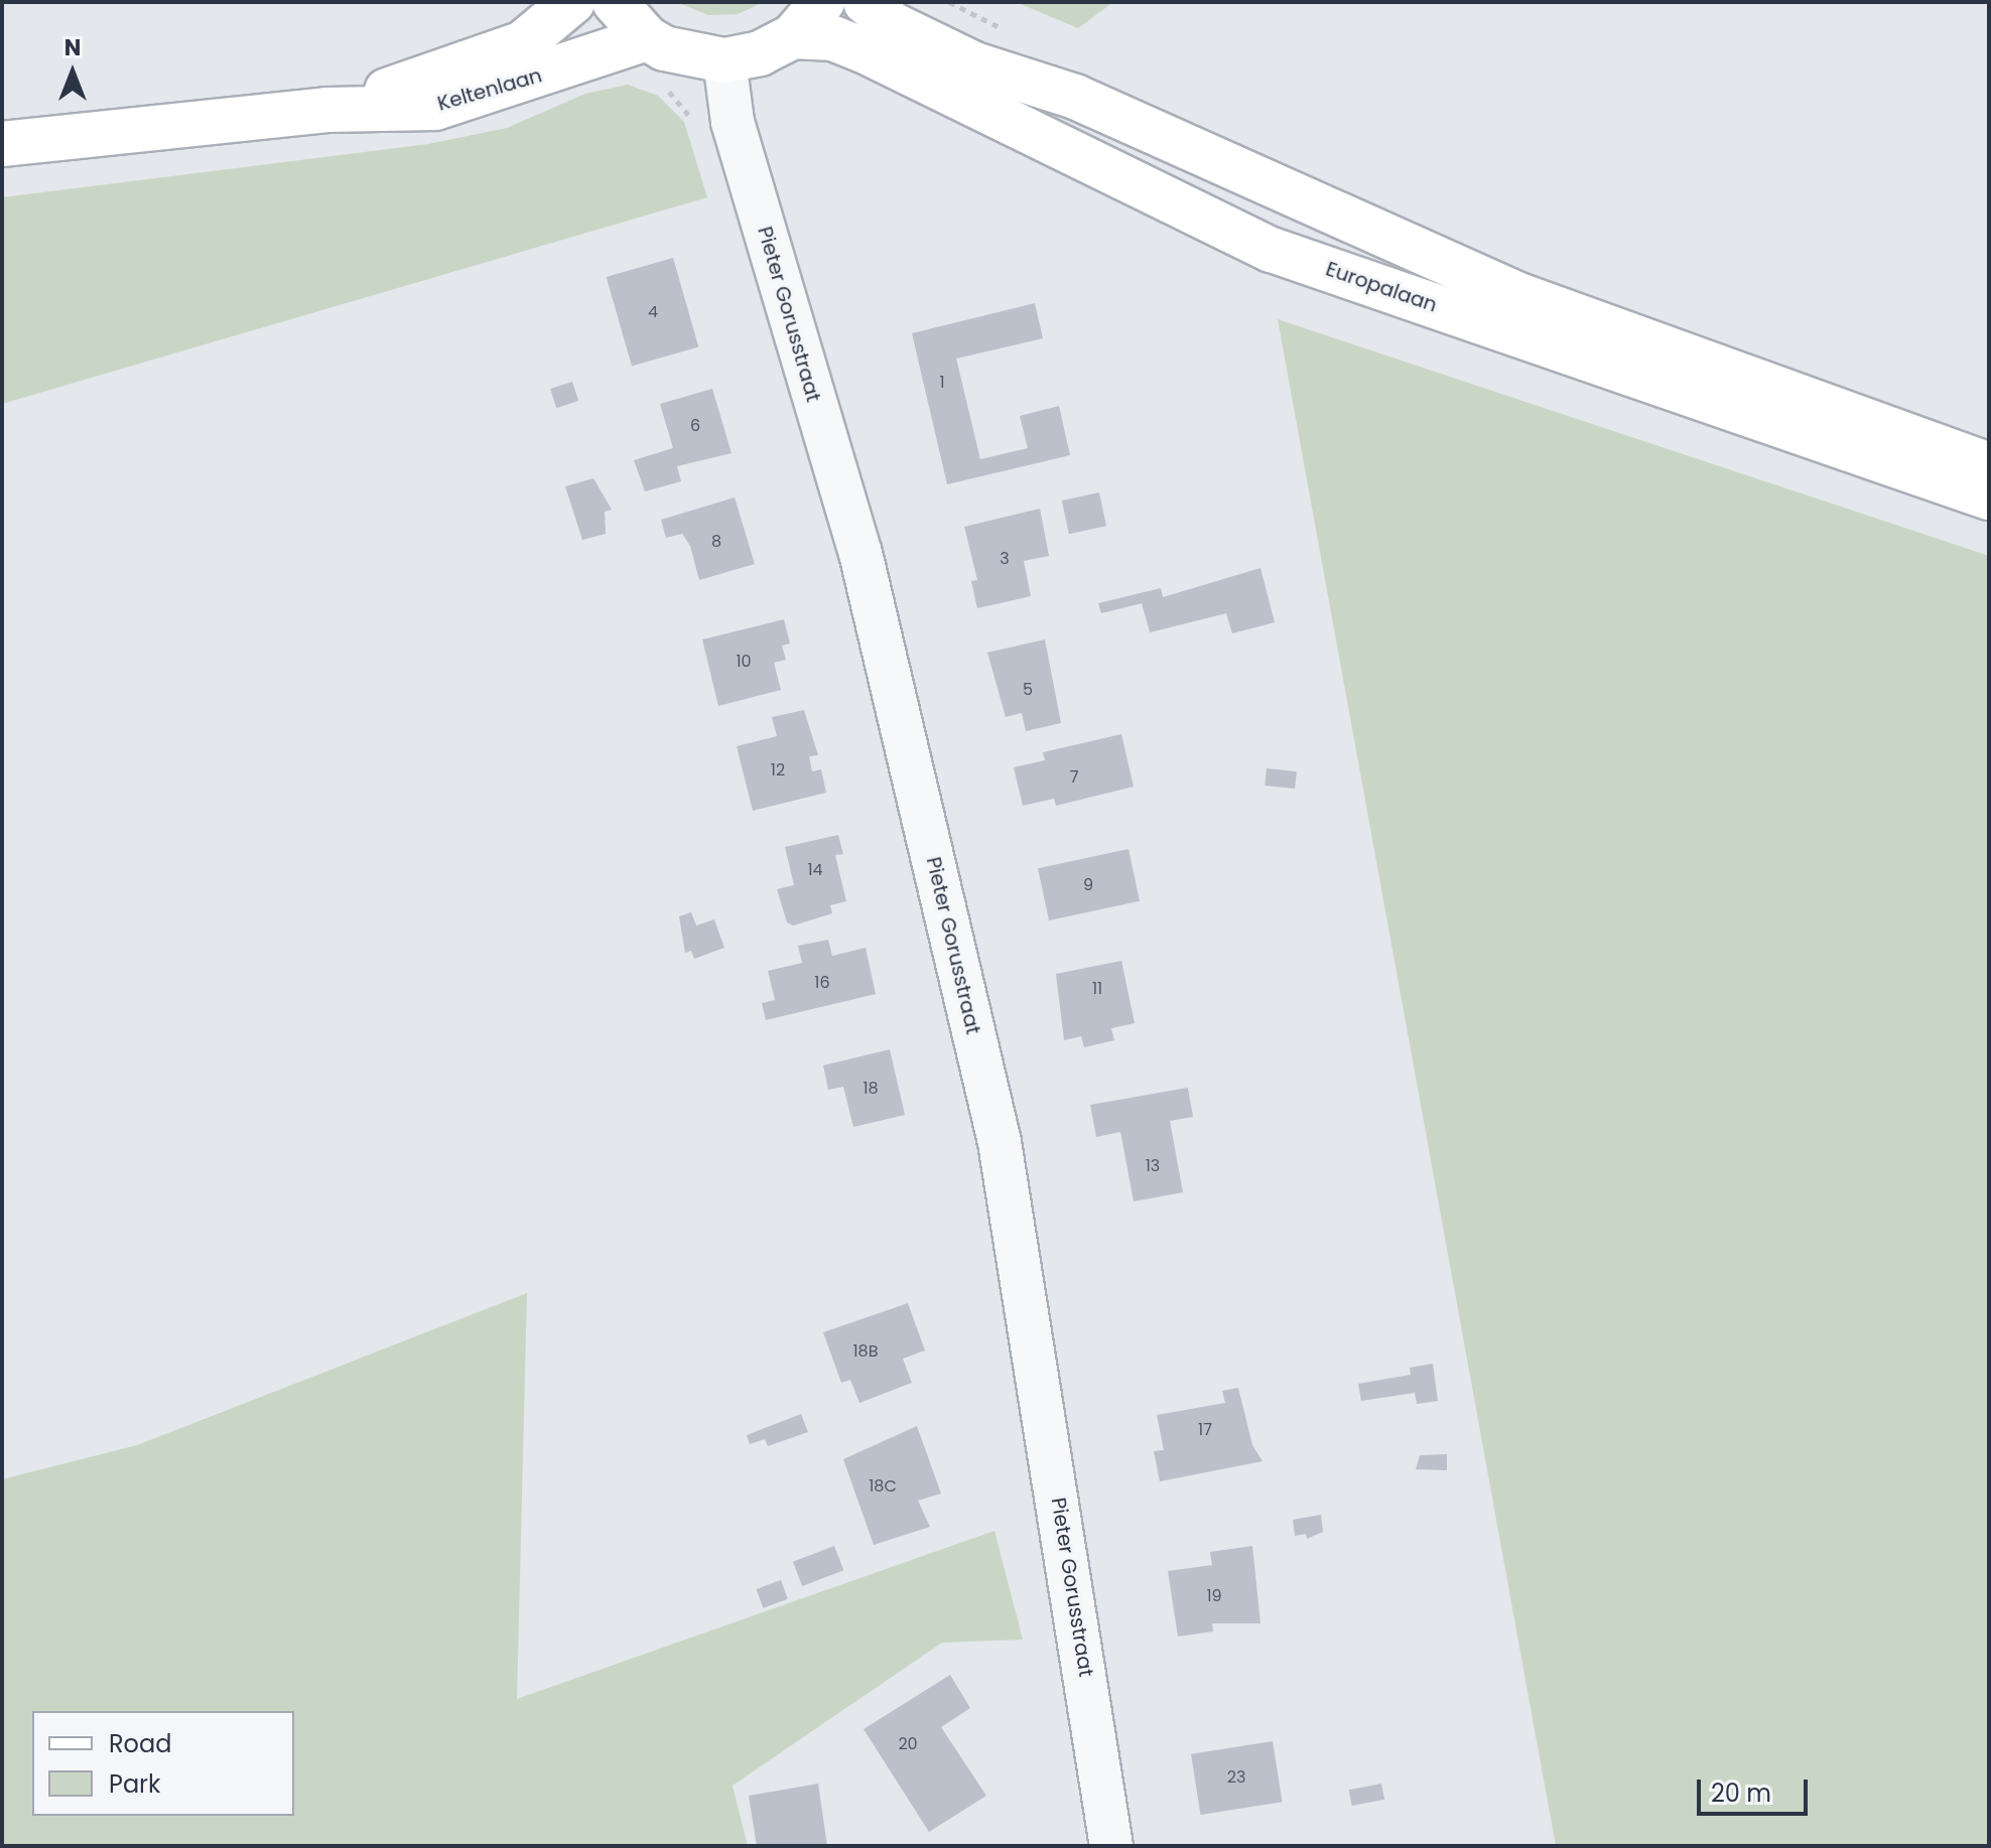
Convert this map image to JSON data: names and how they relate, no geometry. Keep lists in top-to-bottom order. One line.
{"streets":{"main road":["Keltenlaan","Europalaan"],"street":["Pieter Gorusstraat"]},"crossings":[["Keltenlaan","Europalaan"],["Europalaan","Pieter Gorusstraat"]],"house_numbers":["4","1","6","8","3","10","5","12","7","14","9","16","11","18","13","18B","17","18C","19","20","23"],"legend":["Road","Park"],"scale_bar":"20 m","north":"top"}
